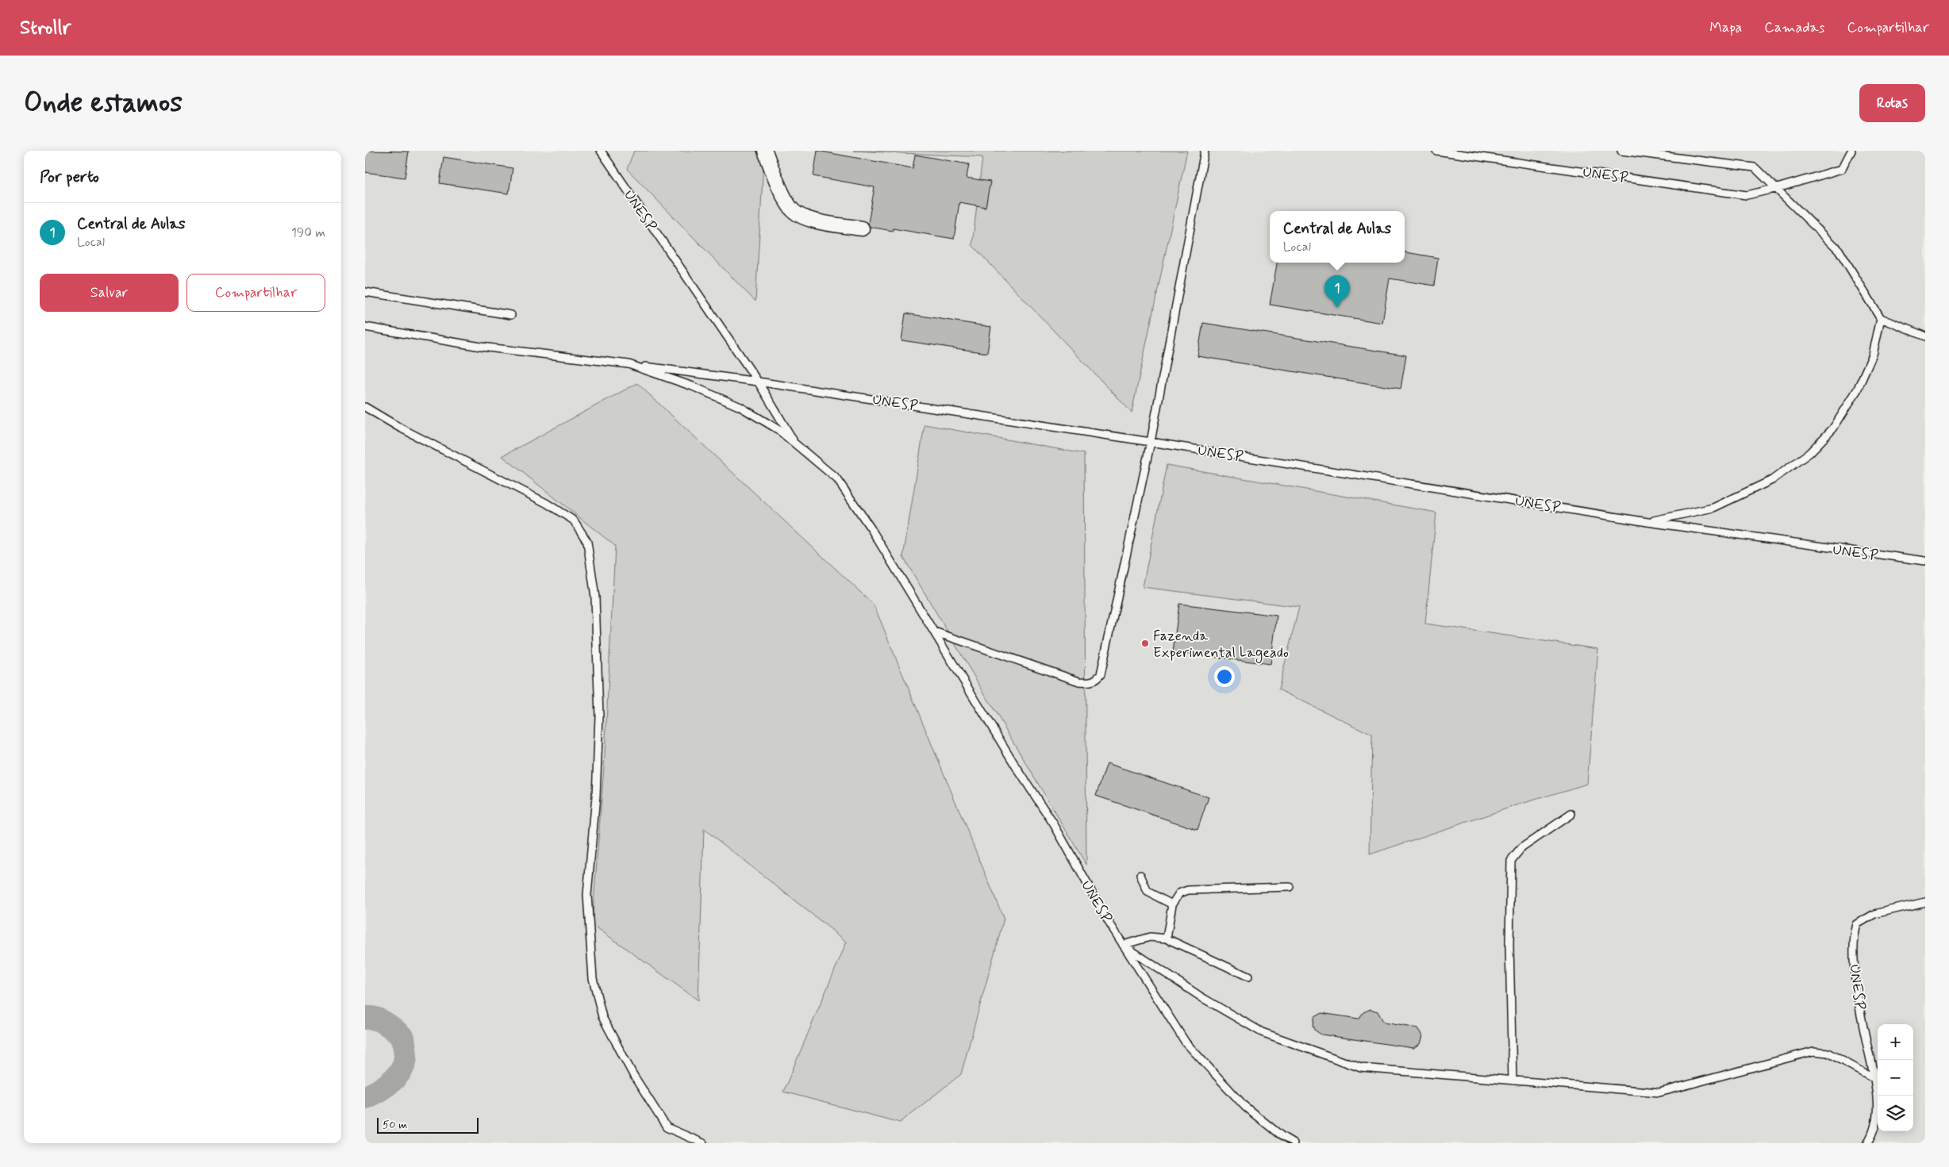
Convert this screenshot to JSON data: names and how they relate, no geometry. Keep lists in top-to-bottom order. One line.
{"streets":{"lane":["UNESP"]},"places":["Fazenda Experimental Lageado"],"scale_bar":"50 m","page":{"header":"Strollr","nav":["Mapa","Camadas","Compartilhar"],"buttons":["Rotas",["Salvar","Compartilhar"]],"title":"Onde estamos","heading":"Por perto","list":[{"mark":"1","name":"Central de Aulas","note":"Local","value":"190 m"}],"popup":["Central de Aulas","Local"],"pins":"1","map_buttons":["+","−"],"scale":"50 m"}}
